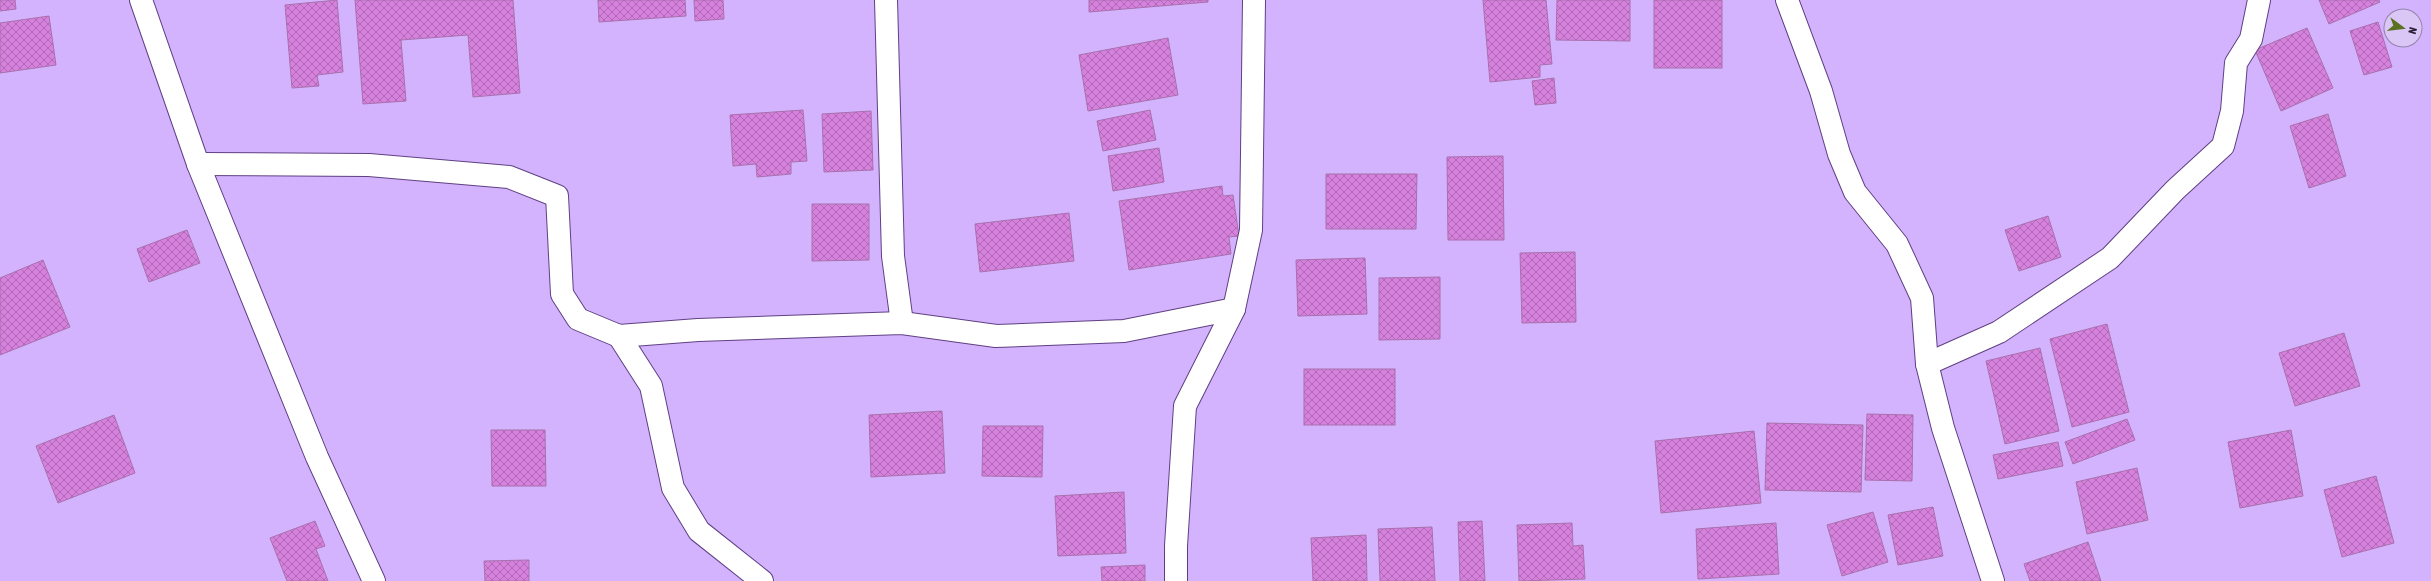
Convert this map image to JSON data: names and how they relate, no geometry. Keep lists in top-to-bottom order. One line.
{"north":"right"}
